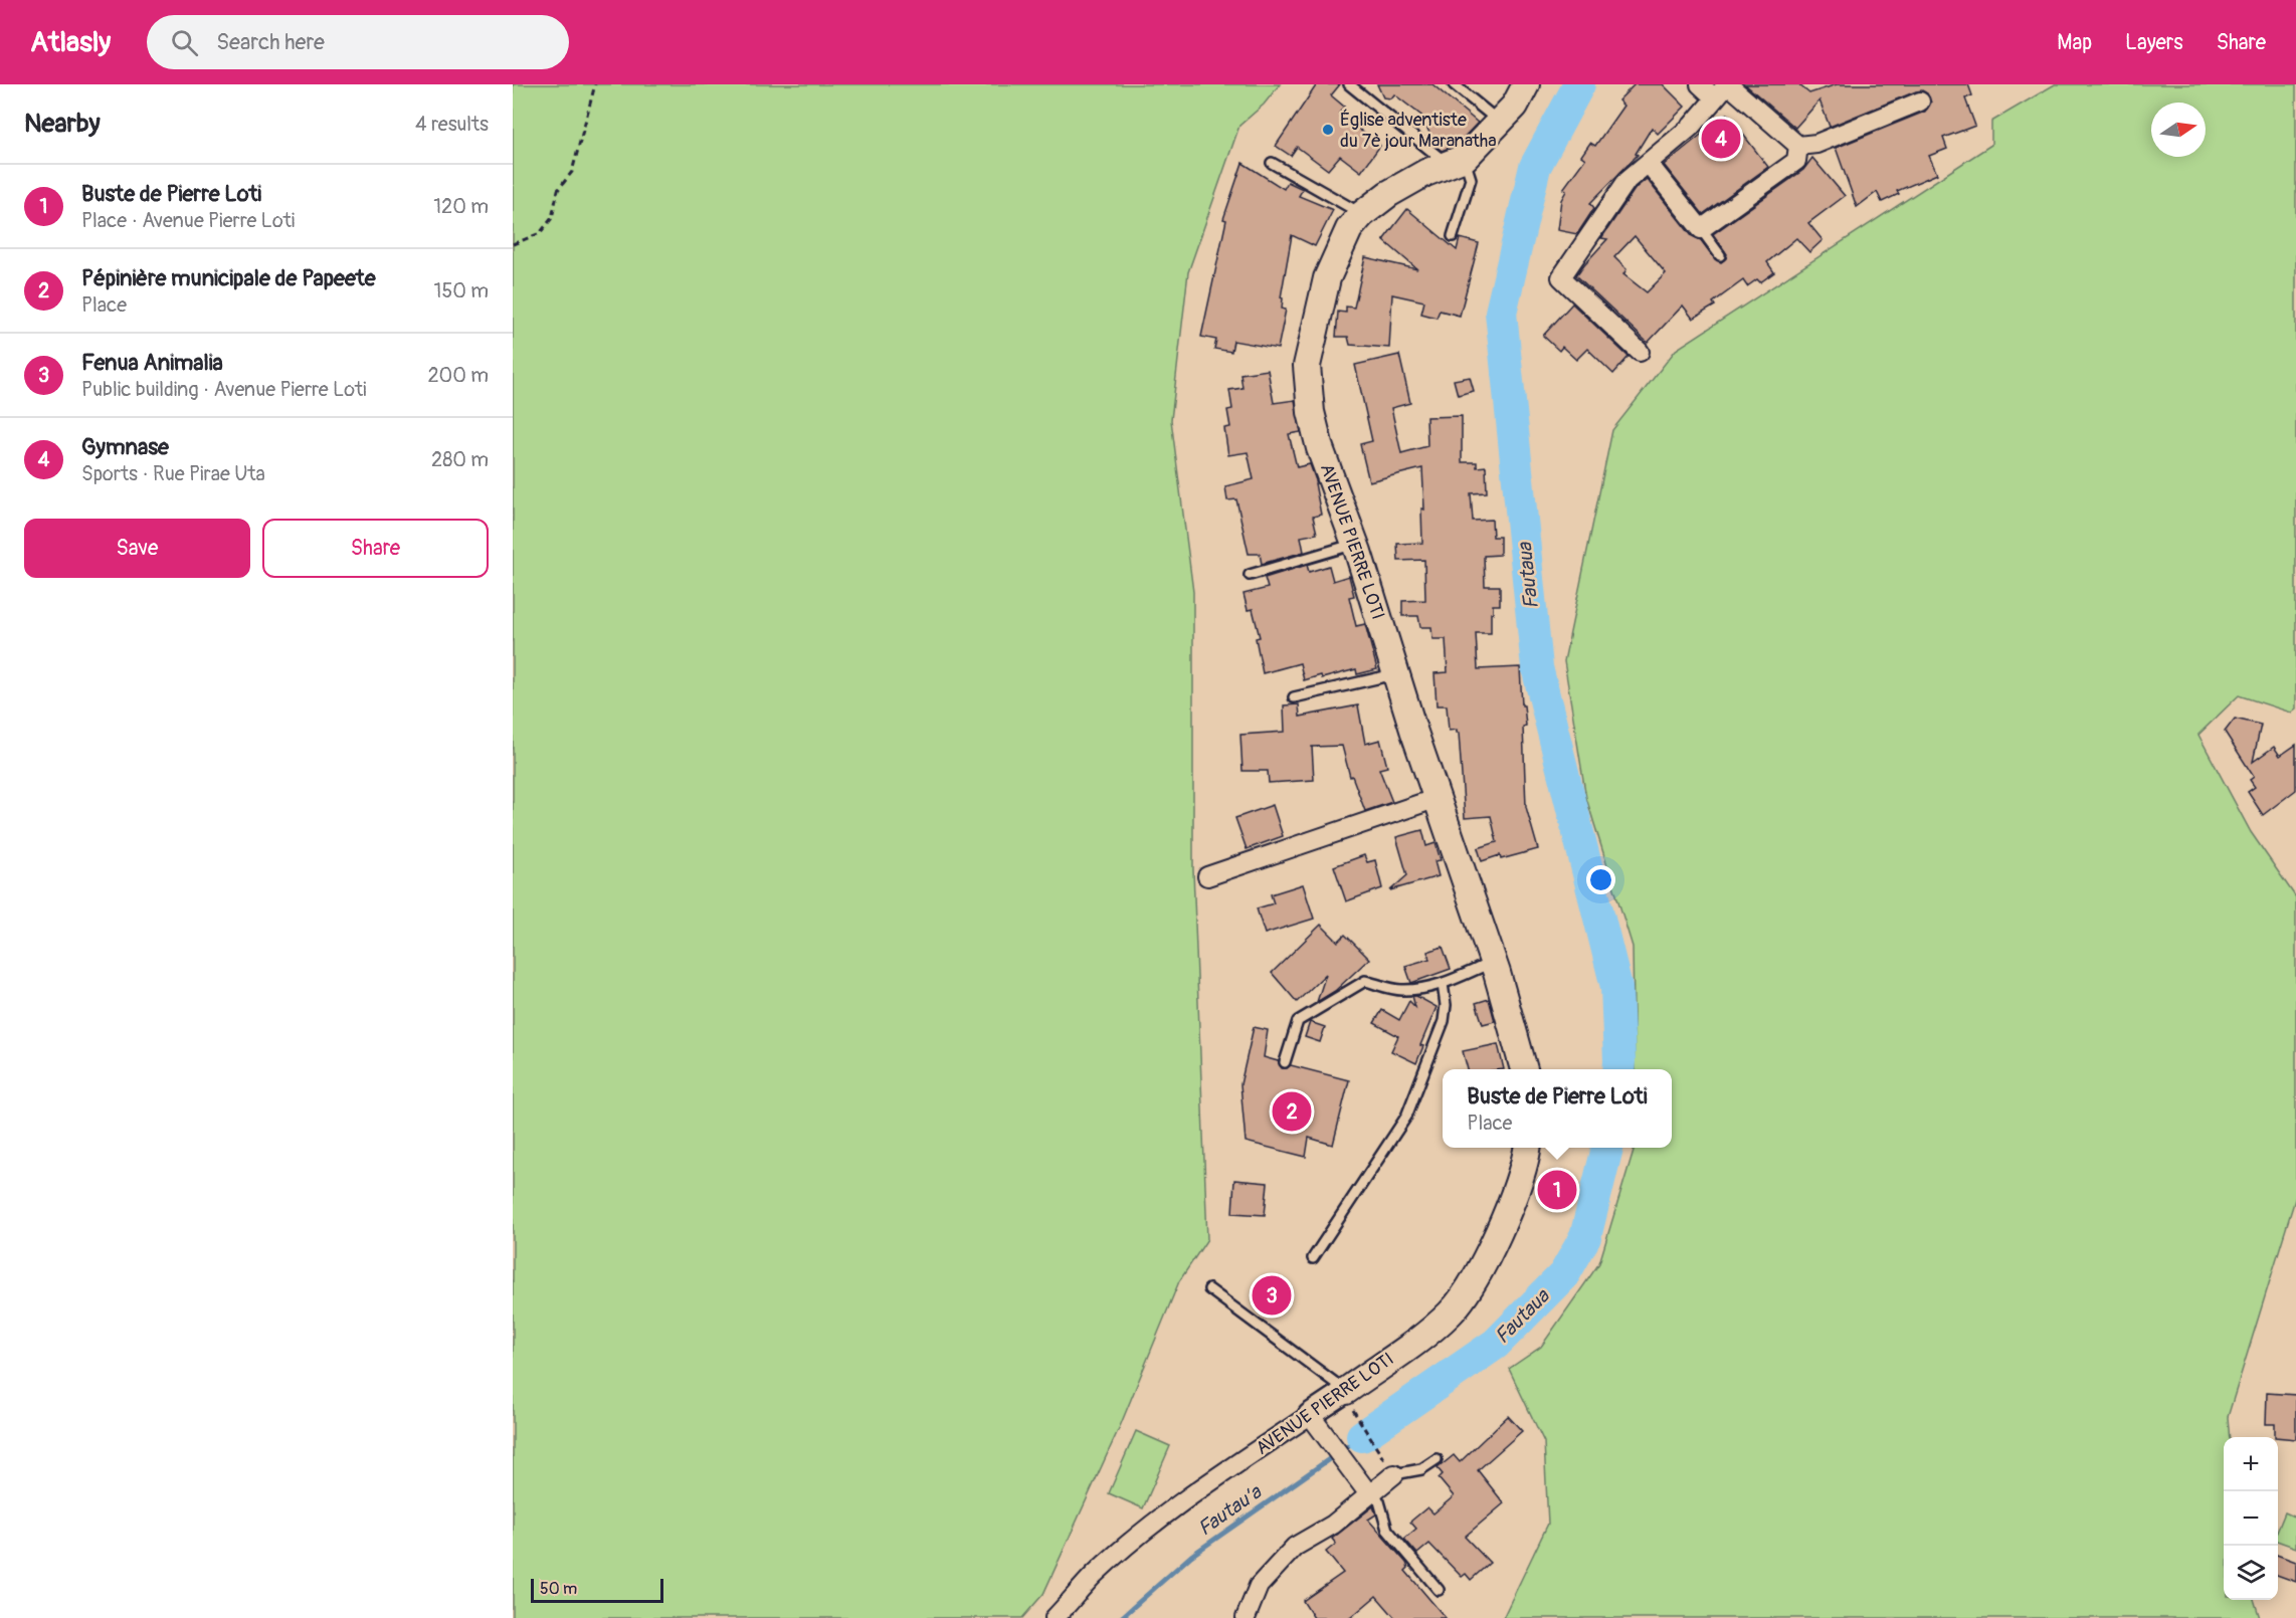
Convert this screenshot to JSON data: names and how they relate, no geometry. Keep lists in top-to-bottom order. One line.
{"streets":{"main road":["AVENUE PIERRE LOTI"]},"water":["Fautaua","Fautau’a"],"places":["Église adventiste du 7è jour Maranatha"],"scale_bar":"50 m","north":"right","page":{"header":"Atlasly","search":"Search here","nav":["Map","Layers","Share"],"heading":["Nearby","4 results"],"pins":["4","2","1","3"],"list":[{"mark":"1","name":"Buste de Pierre Loti","note":"Place · Avenue Pierre Loti","value":"120 m"},{"mark":"2","name":"Pépinière municipale de Papeete","note":"Place","value":"150 m"},{"mark":"3","name":"Fenua Animalia","note":"Public building · Avenue Pierre Loti","value":"200 m"},{"mark":"4","name":"Gymnase","note":"Sports · Rue Pirae Uta","value":"280 m"}],"buttons":["Save","Share"],"popup":["Buste de Pierre Loti","Place"],"map_buttons":["+","−"],"scale":"50 m"}}
